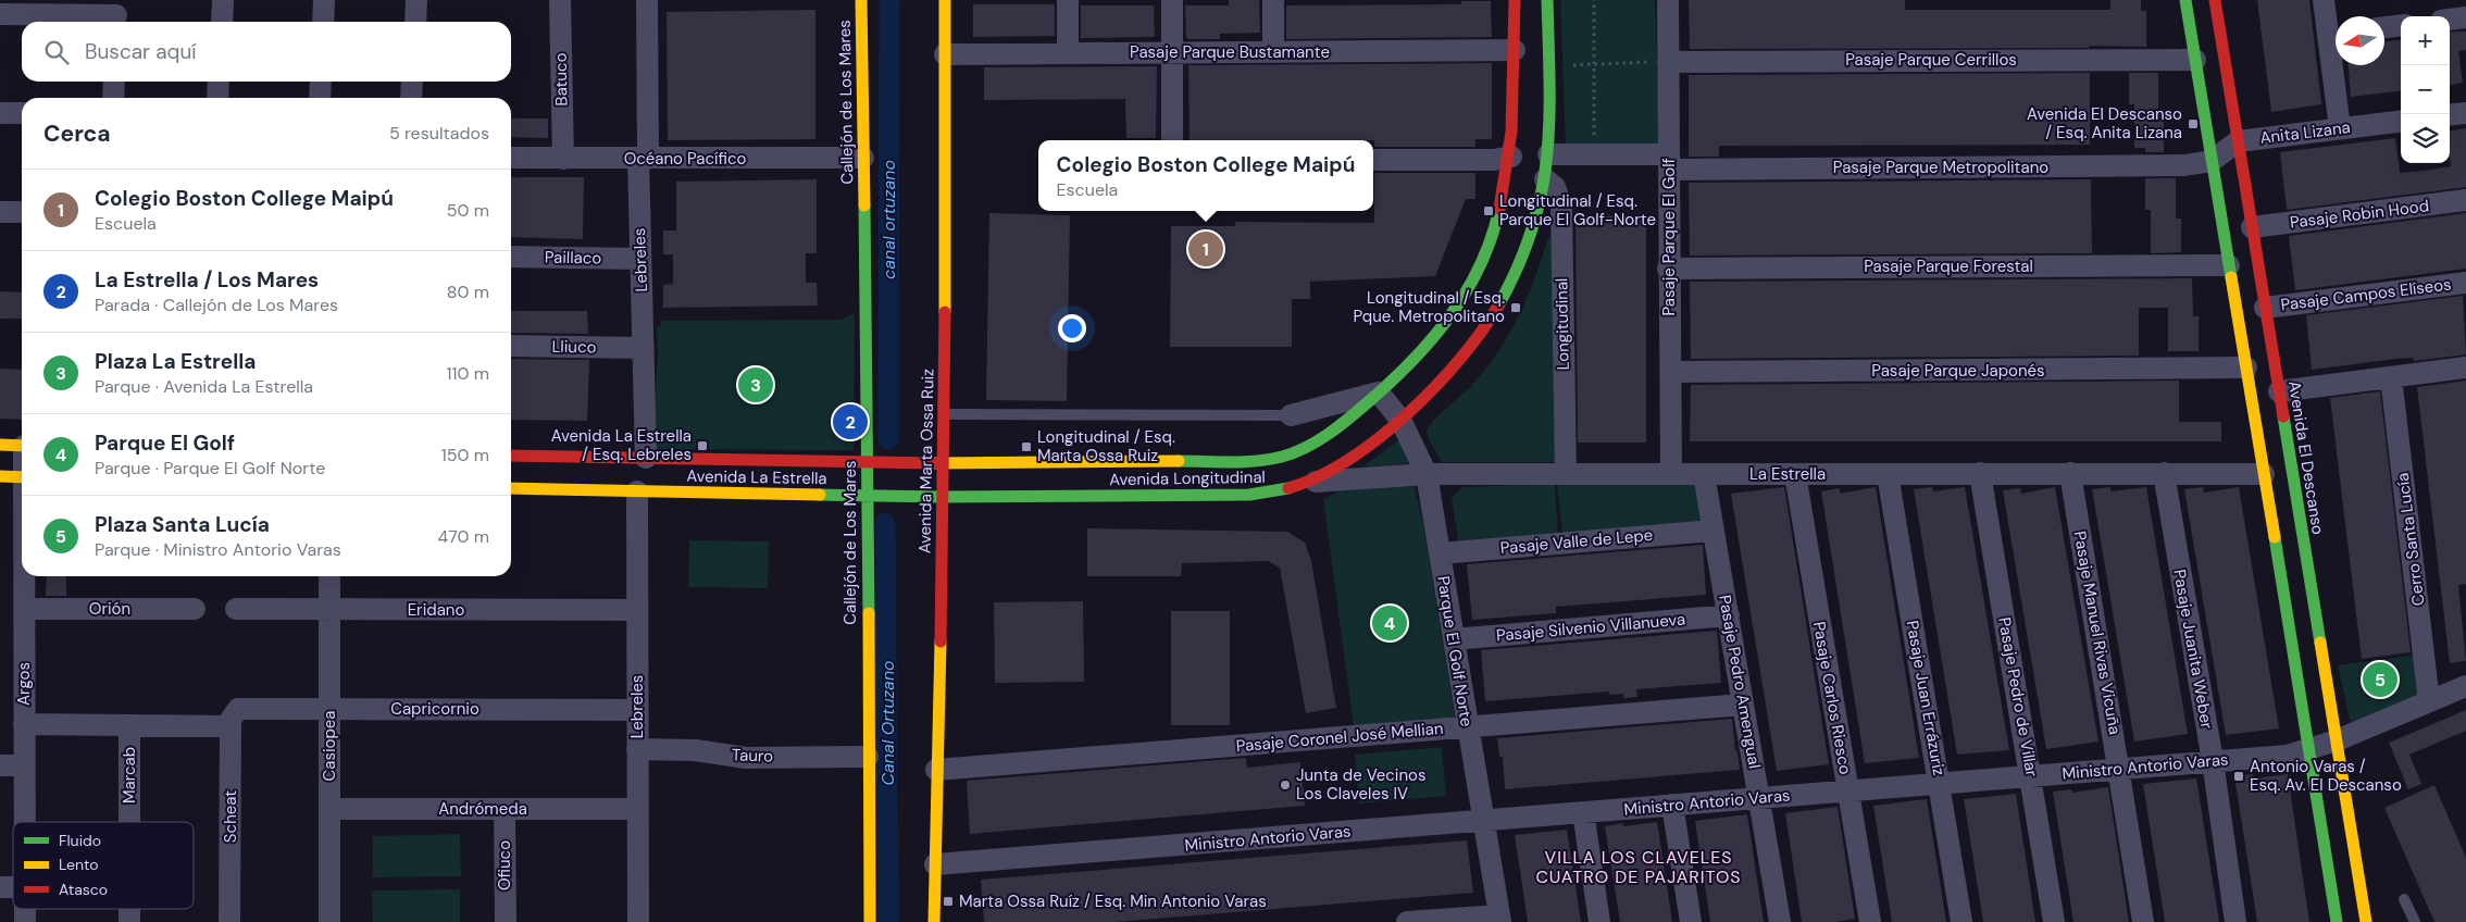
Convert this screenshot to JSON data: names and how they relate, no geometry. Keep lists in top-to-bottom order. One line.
{"streets":{"street":["Pasaje Parque Bustamante","Pasaje Parque Cerrillos","Batuco","Callejón de Los Mares","Anita Lizana","Océano Pacífico","Pasaje Parque Metropolitano","Pasaje Robin Hood","Pasaje Parque El Golf","Paillaco","Lebreles","Pasaje Parque Forestal","Pasaje Campos Elíseos","Longitudinal","Lliuco","Pasaje Parque Japonés","Avenida El Descanso","Avenida Marta Ossa Ruiz","La Estrella","Avenida La Estrella","Avenida Longitudinal","Cerro Santa Lucía","Pasaje Valle de Lepe","Orión","Eridano","Pasaje Silvenio Villanueva","Pasaje Manuel Rivas Vicuña","Pasaje Juanita Weber","Parque El Golf Norte","Pasaje Pedro Amengual","Argos","Pasaje Pedro de Villar","Pasaje Carlos Riesco","Pasaje Juan Errázuriz","Capricornio","Pasaje Coronel José Mellian","Casiopea","Tauro","Ministro Antorio Varas","Marcab","Andrómeda","Scheat","Ofiuco"]},"crossings":[["Pasaje Parque Bustamante","Avenida Marta Ossa Ruiz"],["Pasaje Parque Bustamante","Avenida Longitudinal"],["Pasaje Parque Cerrillos","Pasaje Parque El Golf"],["Batuco","Océano Pacífico"],["Callejón de Los Mares","Océano Pacífico"],["Callejón de Los Mares","Avenida La Estrella"],["Callejón de Los Mares","Tauro"],["Anita Lizana","Pasaje Parque Metropolitano"],["Anita Lizana","Avenida El Descanso"],["Océano Pacífico","Lebreles"],["Pasaje Parque Metropolitano","Pasaje Parque El Golf"],["Pasaje Parque Metropolitano","Avenida Longitudinal"],["Pasaje Robin Hood","Avenida El Descanso"],["Pasaje Parque El Golf","Pasaje Parque Forestal"],["Pasaje Parque El Golf","Pasaje Parque Japonés"],["Pasaje Parque El Golf","La Estrella"],["Paillaco","Lebreles"],["Lebreles","Lliuco"],["Lebreles","Avenida La Estrella"],["Lebreles","Eridano"],["Lebreles","Capricornio"],["Lebreles","Tauro"],["Lebreles","Andrómeda"],["Pasaje Campos Elíseos","Avenida El Descanso"],["Longitudinal","La Estrella"],["Longitudinal","Avenida Longitudinal"],["Avenida El Descanso","Ministro Antorio Varas"],["Avenida Marta Ossa Ruiz","Avenida La Estrella"],["Avenida Marta Ossa Ruiz","Avenida Longitudinal"],["Avenida Marta Ossa Ruiz","Pasaje Coronel José Mellian"],["Avenida Marta Ossa Ruiz","Ministro Antorio Varas"],["La Estrella","Avenida Longitudinal"],["La Estrella","Pasaje Manuel Rivas Vicuña"],["La Estrella","Pasaje Juanita Weber"],["La Estrella","Parque El Golf Norte"],["La Estrella","Pasaje Pedro Amengual"],["La Estrella","Pasaje Pedro de Villar"],["La Estrella","Pasaje Carlos Riesco"],["La Estrella","Pasaje Juan Errázuriz"],["Avenida La Estrella","Avenida Longitudinal"],["Avenida Longitudinal","Parque El Golf Norte"],["Cerro Santa Lucía","Ministro Antorio Varas"],["Pasaje Valle de Lepe","Parque El Golf Norte"],["Pasaje Valle de Lepe","Pasaje Pedro Amengual"],["Orión","Argos"],["Eridano","Casiopea"],["Pasaje Silvenio Villanueva","Parque El Golf Norte"],["Pasaje Silvenio Villanueva","Pasaje Pedro Amengual"],["Pasaje Manuel Rivas Vicuña","Ministro Antorio Varas"],["Pasaje Juanita Weber","Ministro Antorio Varas"],["Parque El Golf Norte","Pasaje Coronel José Mellian"],["Parque El Golf Norte","Ministro Antorio Varas"],["Pasaje Pedro Amengual","Pasaje Coronel José Mellian"],["Pasaje Pedro Amengual","Ministro Antorio Varas"],["Argos","Capricornio"],["Pasaje Pedro de Villar","Ministro Antorio Varas"],["Pasaje Carlos Riesco","Ministro Antorio Varas"],["Pasaje Juan Errázuriz","Ministro Antorio Varas"],["Capricornio","Casiopea"],["Capricornio","Marcab"],["Capricornio","Scheat"],["Casiopea","Andrómeda"],["Andrómeda","Ofiuco"]],"districts":["VILLA LOS CLAVELES CUATRO DE PAJARITOS"],"water":["canal ortuzano","Canal Ortuzano"],"places":{"transit":["Avenida El Descanso / Esq. Anita Lizana","Longitudinal / Esq. Parque El Golf-Norte","Longitudinal / Esq. Pque. Metropolitano","Avenida La Estrella / Esq. Lebreles","Longitudinal / Esq. Marta Ossa Ruiz","Antonio Varas / Esq. Av. El Descanso","Marta Ossa Ruíz / Esq. Min Antonio Varas"],"other":["Junta de Vecinos Los Claveles IV"]},"legend":["Fluido","Lento","Atasco"],"north":"left","page":{"map_buttons":["+","−"],"search":"Buscar aquí","heading":["Cerca","5 resultados"],"popup":["Colegio Boston College Maipú","Escuela"],"list":[{"mark":"1","name":"Colegio Boston College Maipú","note":"Escuela","value":"50 m"},{"mark":"2","name":"La Estrella / Los Mares","note":"Parada · Callejón de Los Mares","value":"80 m"},{"mark":"3","name":"Plaza La Estrella","note":"Parque · Avenida La Estrella","value":"110 m"},{"mark":"4","name":"Parque El Golf","note":"Parque · Parque El Golf Norte","value":"150 m"},{"mark":"5","name":"Plaza Santa Lucía","note":"Parque · Ministro Antorio Varas","value":"470 m"}],"pins":["1","3","2","4","5"]}}
